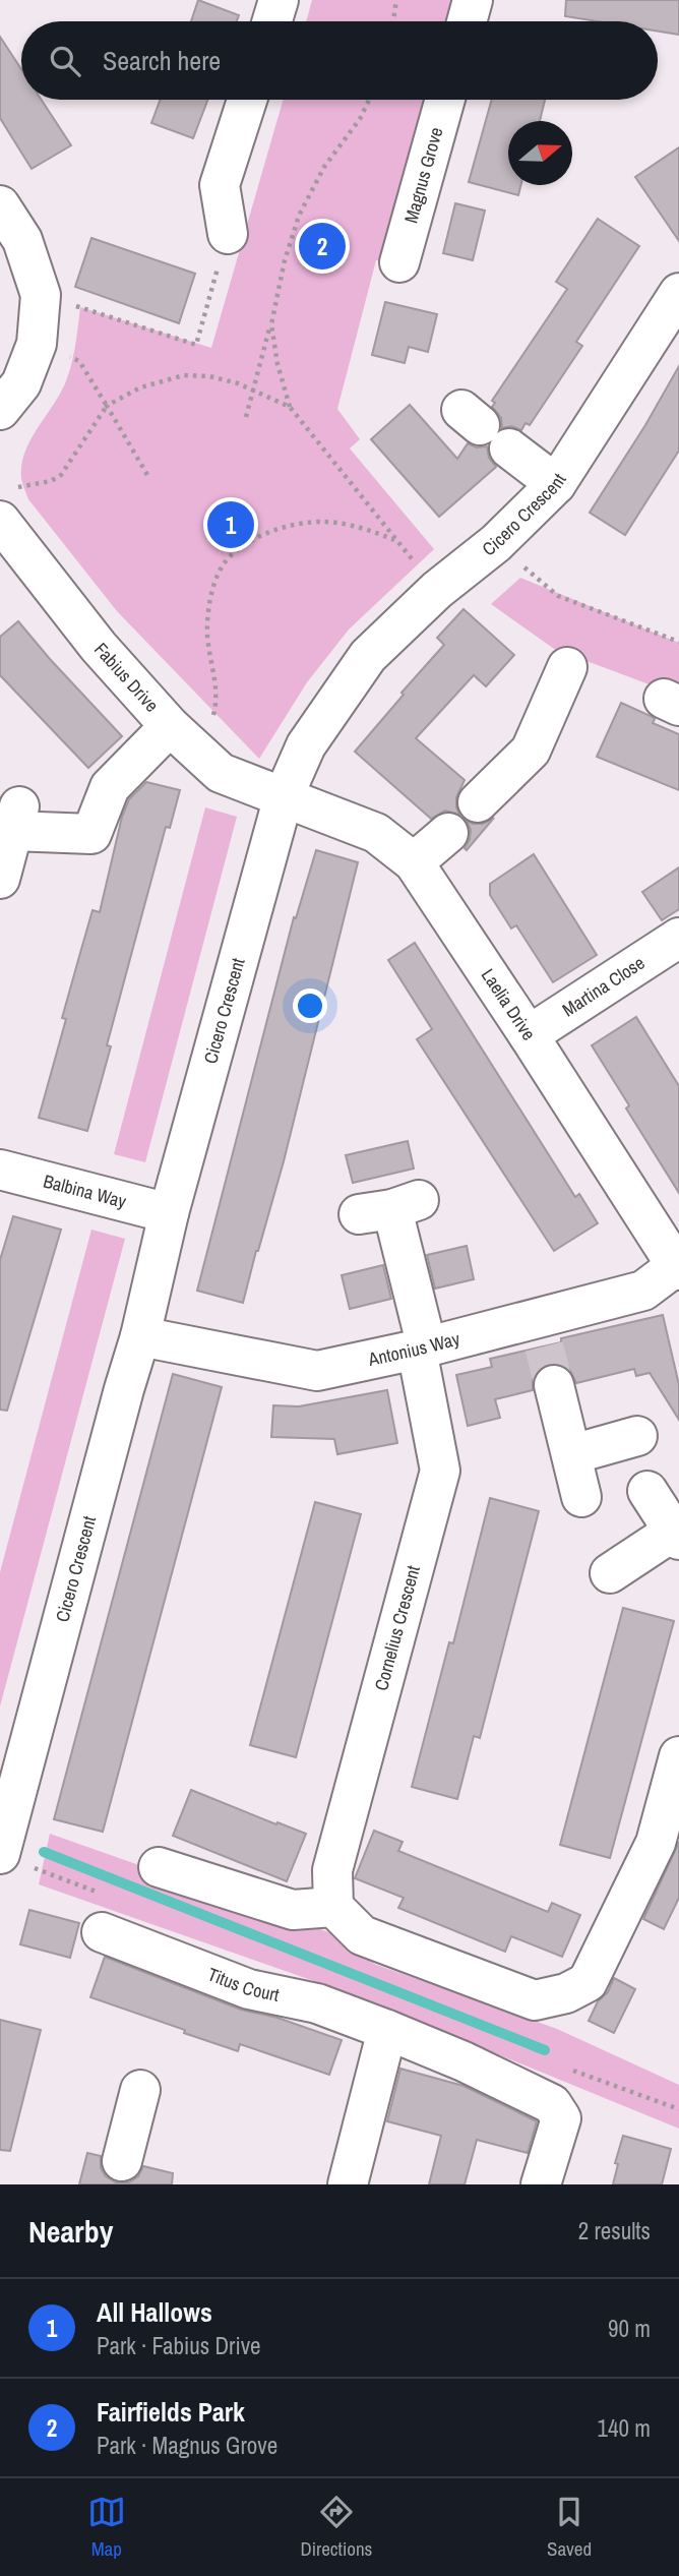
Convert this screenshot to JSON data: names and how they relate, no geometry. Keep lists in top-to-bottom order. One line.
{"streets":{"street":["Magnus Grove","Cicero Crescent","Fabius Drive","Martina Close","Laelia Drive","Balbina Way","Antonius Way","Cornelius Crescent","Titus Court"]},"crossings":[["Cicero Crescent","Fabius Drive"],["Cicero Crescent","Laelia Drive"],["Cicero Crescent","Balbina Way"],["Cicero Crescent","Antonius Way"],["Fabius Drive","Laelia Drive"],["Martina Close","Laelia Drive"],["Laelia Drive","Antonius Way"],["Antonius Way","Cornelius Crescent"]],"north":"right","page":{"search":"Search here","pins":["2","1"],"heading":["Nearby","2 results"],"list":[{"mark":"1","name":"All Hallows","note":"Park · Fabius Drive","value":"90 m"},{"mark":"2","name":"Fairfields Park","note":"Park · Magnus Grove","value":"140 m"}],"nav":["Map","Directions","Saved"]}}
